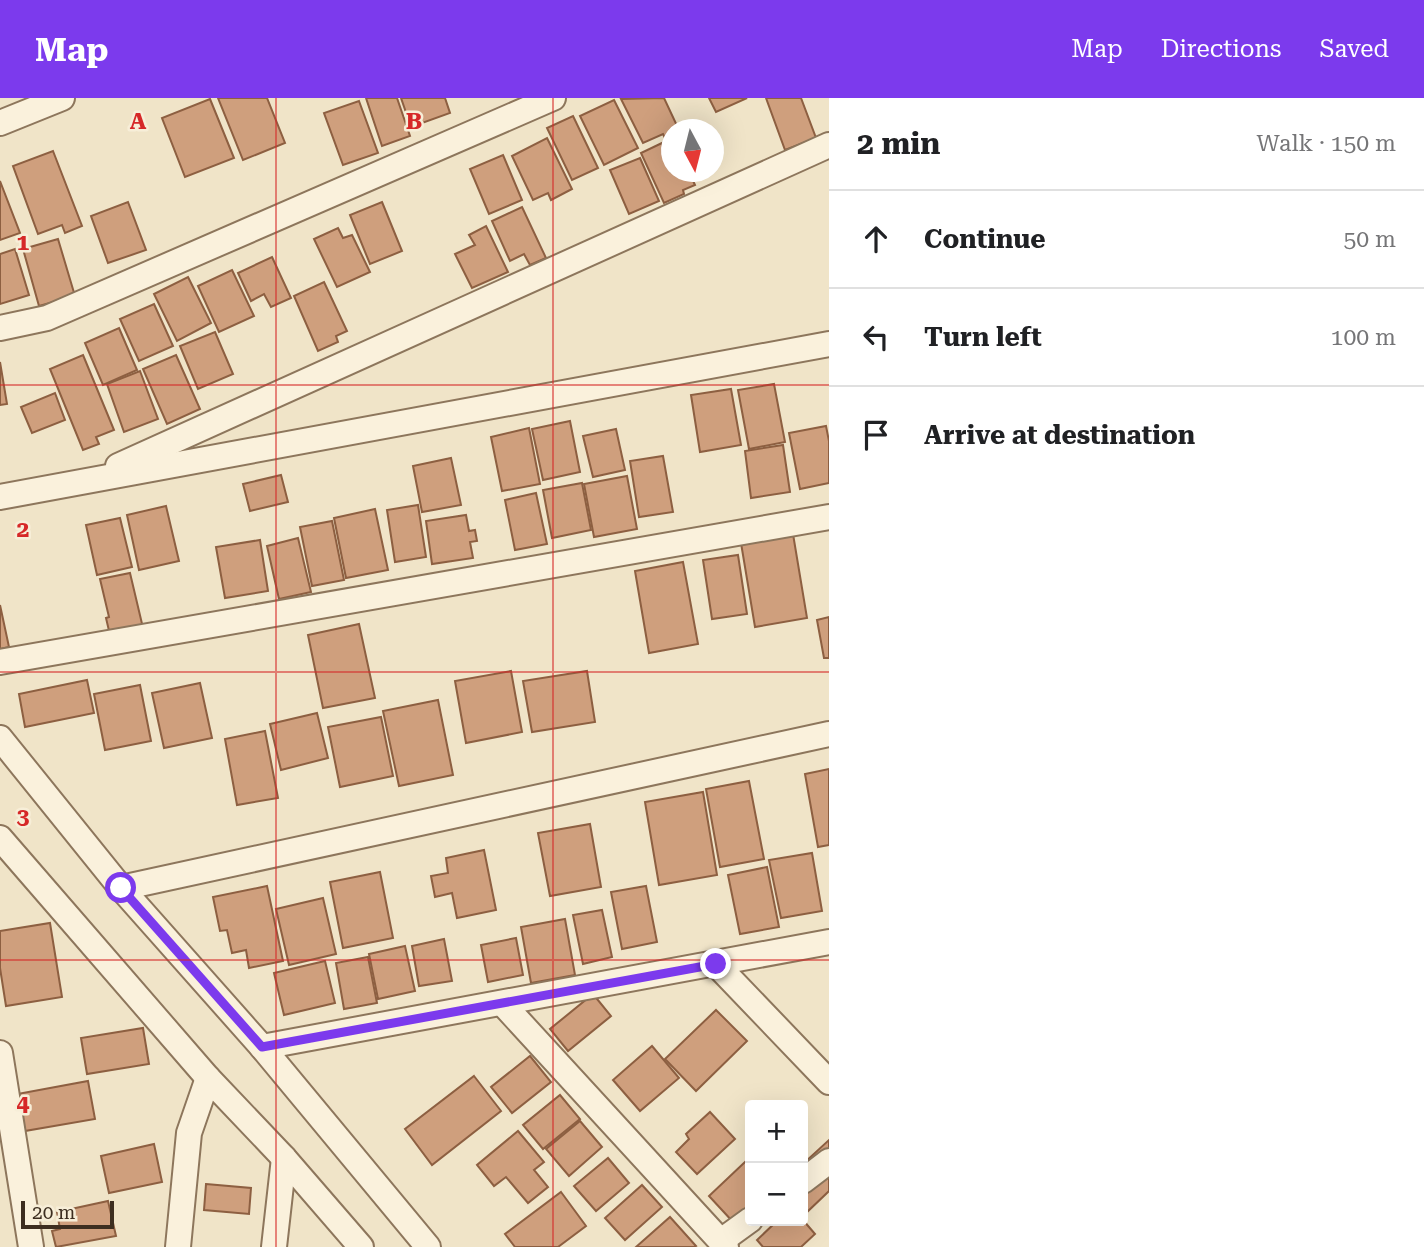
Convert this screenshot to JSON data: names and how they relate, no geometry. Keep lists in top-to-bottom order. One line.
{"scale_bar":"20 m","north":"bottom","page":{"header":"Map","nav":["Map","Directions","Saved"],"heading":["2 min","Walk · 150 m"],"list":[["Continue","50 m"],["Turn left","100 m"],"Arrive at destination"],"map_buttons":["+","−"],"scale":"20 m"},"grid":{"columns":["A","B"],"rows":["1","2","3","4"]}}
